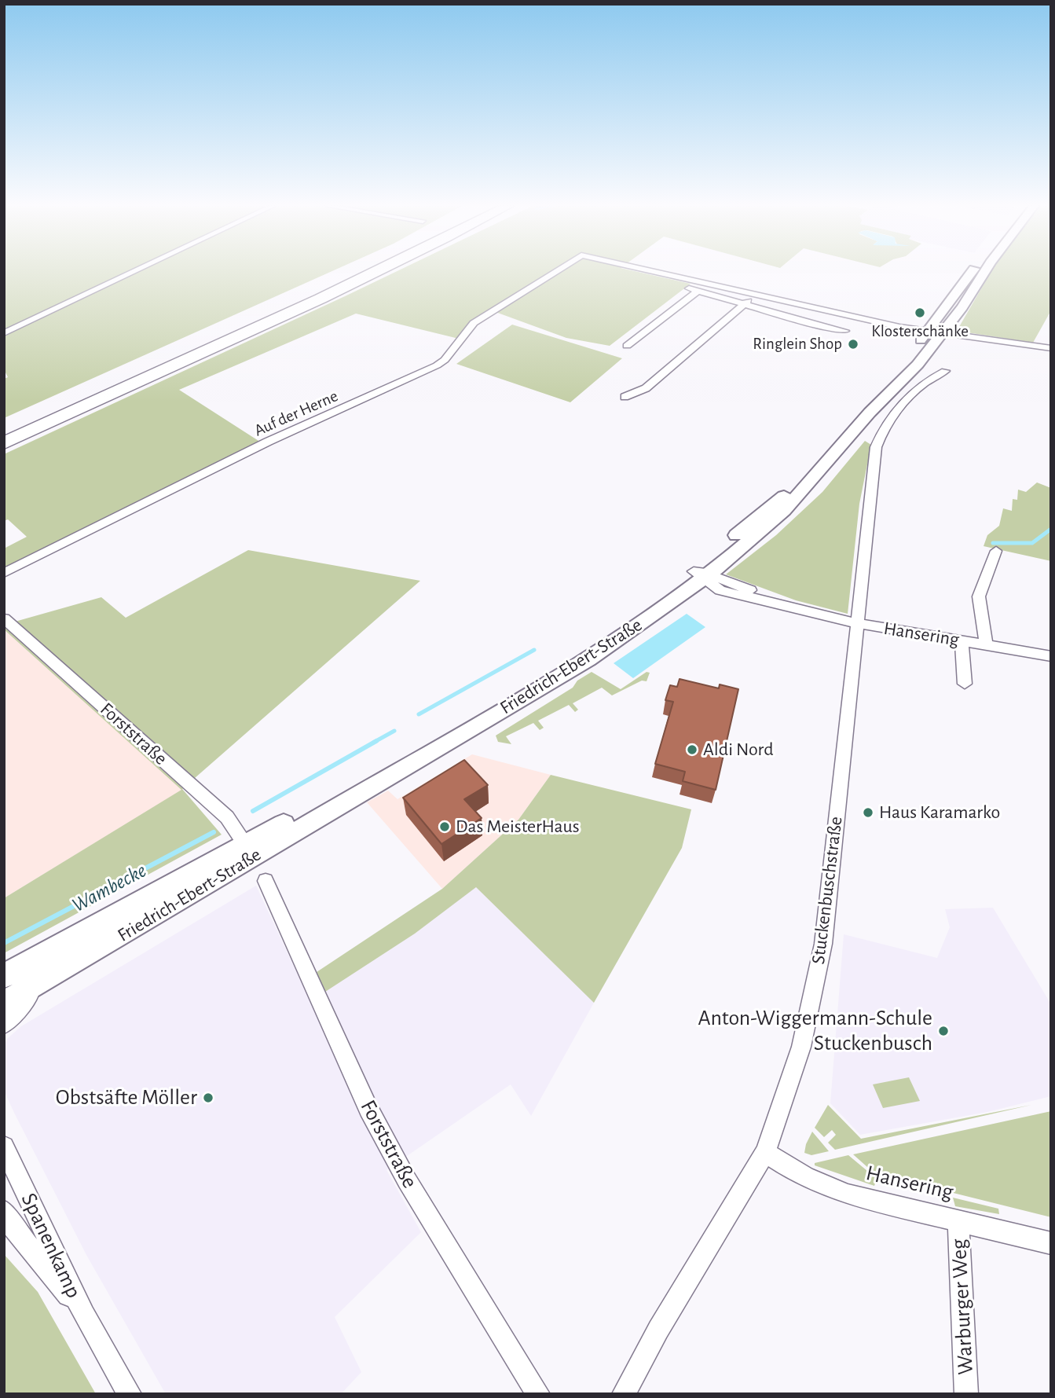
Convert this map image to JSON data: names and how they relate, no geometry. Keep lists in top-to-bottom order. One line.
{"streets":{"main road":["Friedrich-Ebert-Straße"],"street":["Auf der Herne","Hansering","Forststraße","Stuckenbuschstraße","Spanenkamp","Warburger Weg"]},"crossings":[["Hansering","Friedrich-Ebert-Straße"],["Hansering","Stuckenbuschstraße"],["Hansering","Warburger Weg"],["Friedrich-Ebert-Straße","Forststraße"]],"water":["Wambecke"],"places":["Klosterschänke","Ringlein Shop","Aldi Nord","Haus Karamarko","Das MeisterHaus","Anton-Wiggermann-Schule Stuckenbusch","Obstsäfte Möller"]}
